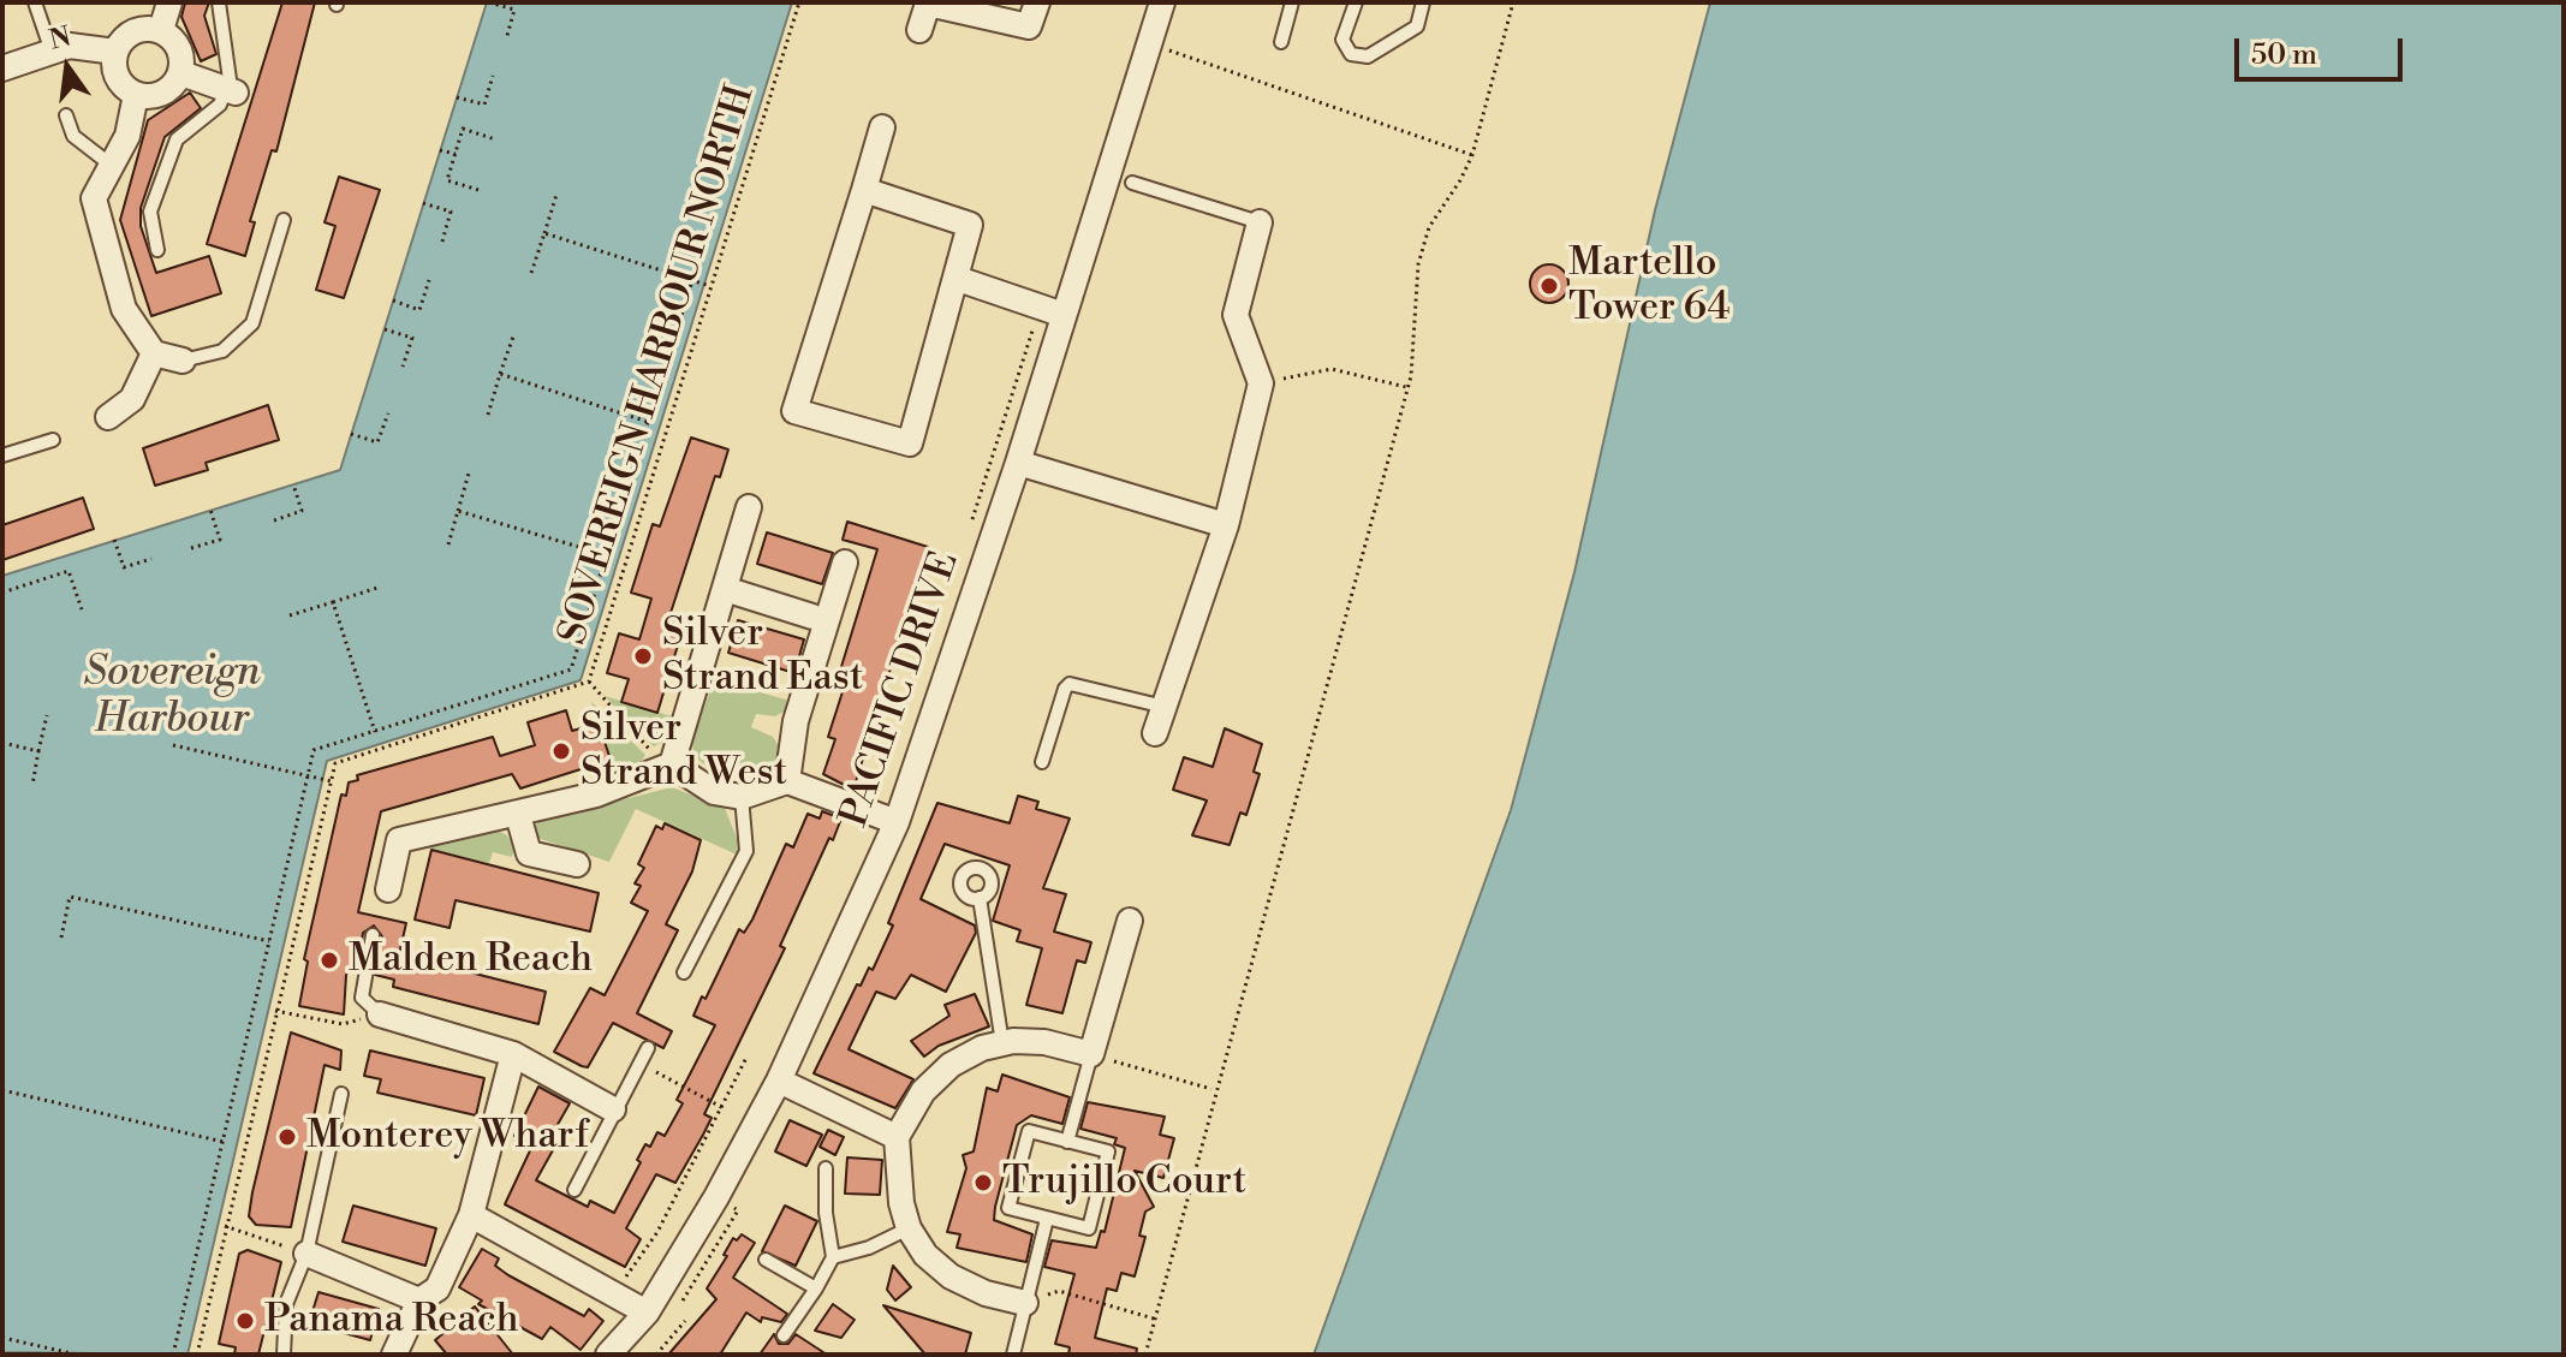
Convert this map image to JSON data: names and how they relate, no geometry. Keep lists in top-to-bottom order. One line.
{"streets":{"street":["PACIFIC DRIVE"],"path":["SOVEREIGN HARBOUR NORTH"]},"water":["Sovereign Harbour"],"places":["Martello Tower 64","Silver Strand East","Silver Strand West","Malden Reach","Monterey Wharf","Trujillo Court","Panama Reach"],"scale_bar":"50 m","north":"top"}
